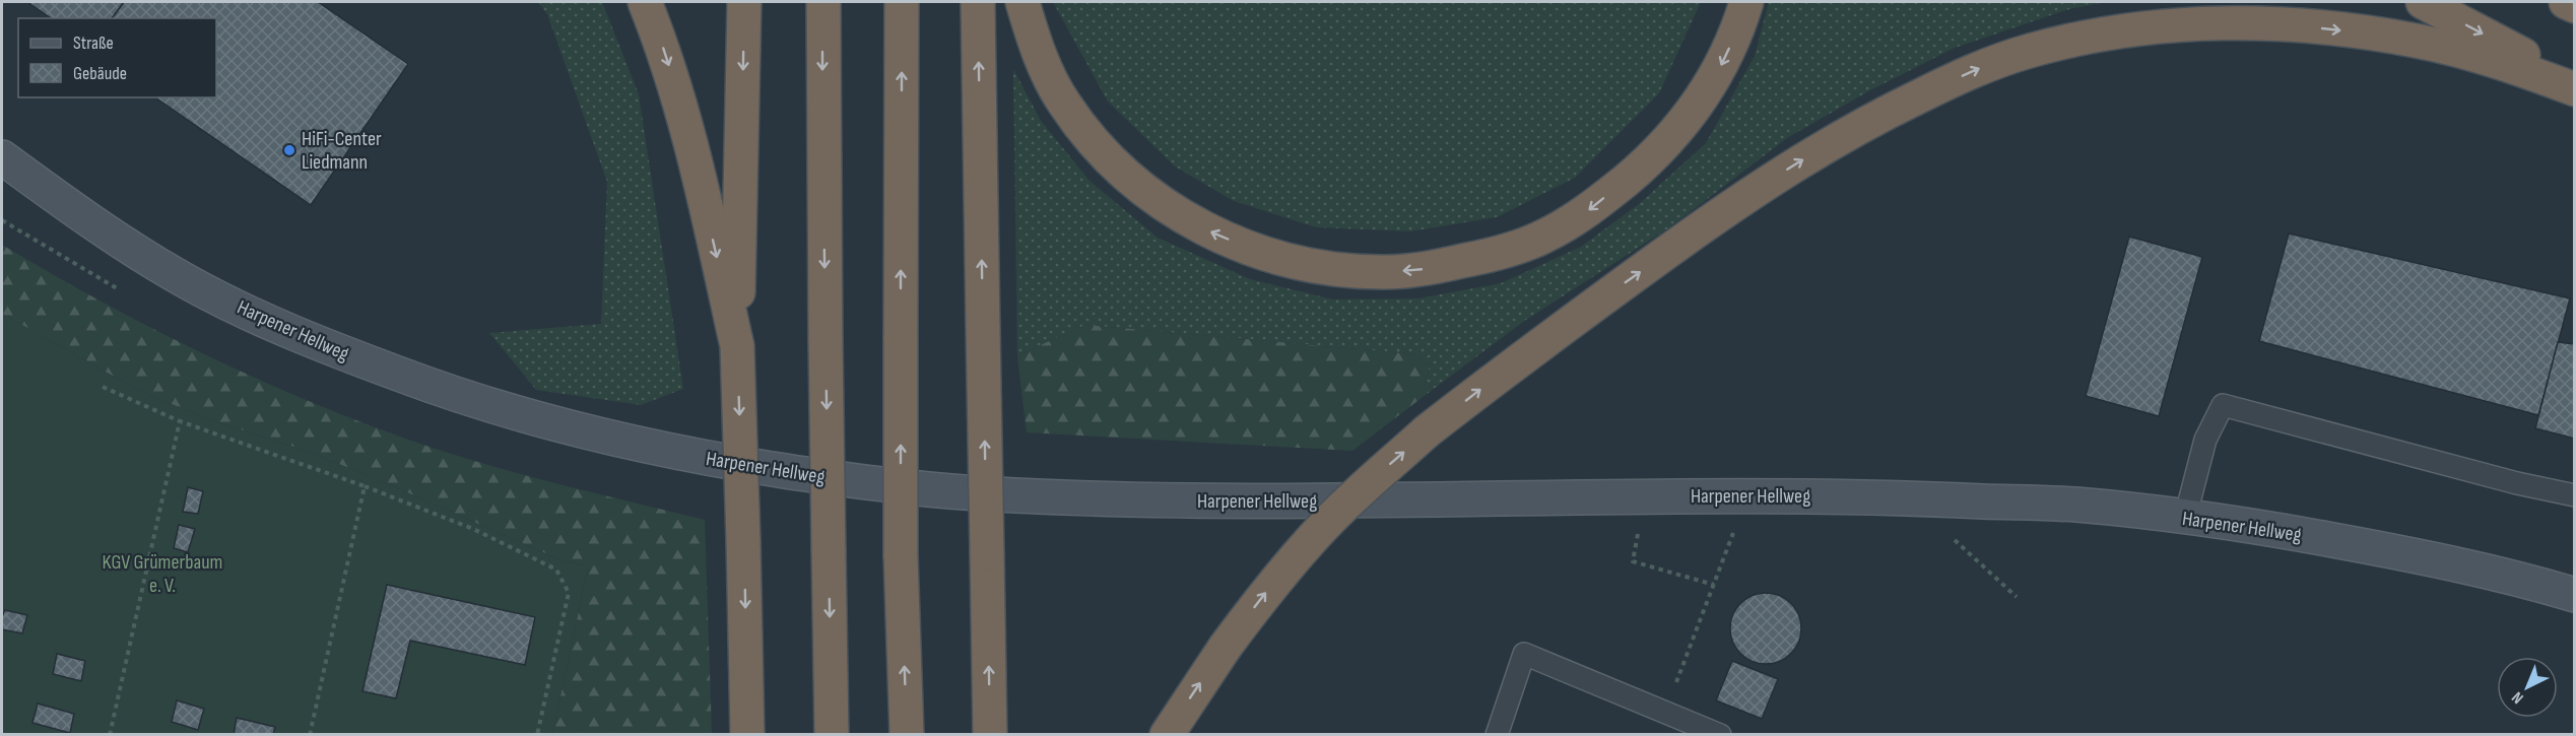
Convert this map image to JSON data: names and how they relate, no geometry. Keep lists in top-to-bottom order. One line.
{"streets":{"main road":["Harpener Hellweg"]},"parks":["KGV Grümerbaum e. V."],"places":["HiFi-Center Liedmann"],"legend":["Straße","Gebäude"],"north":"bottom left"}
